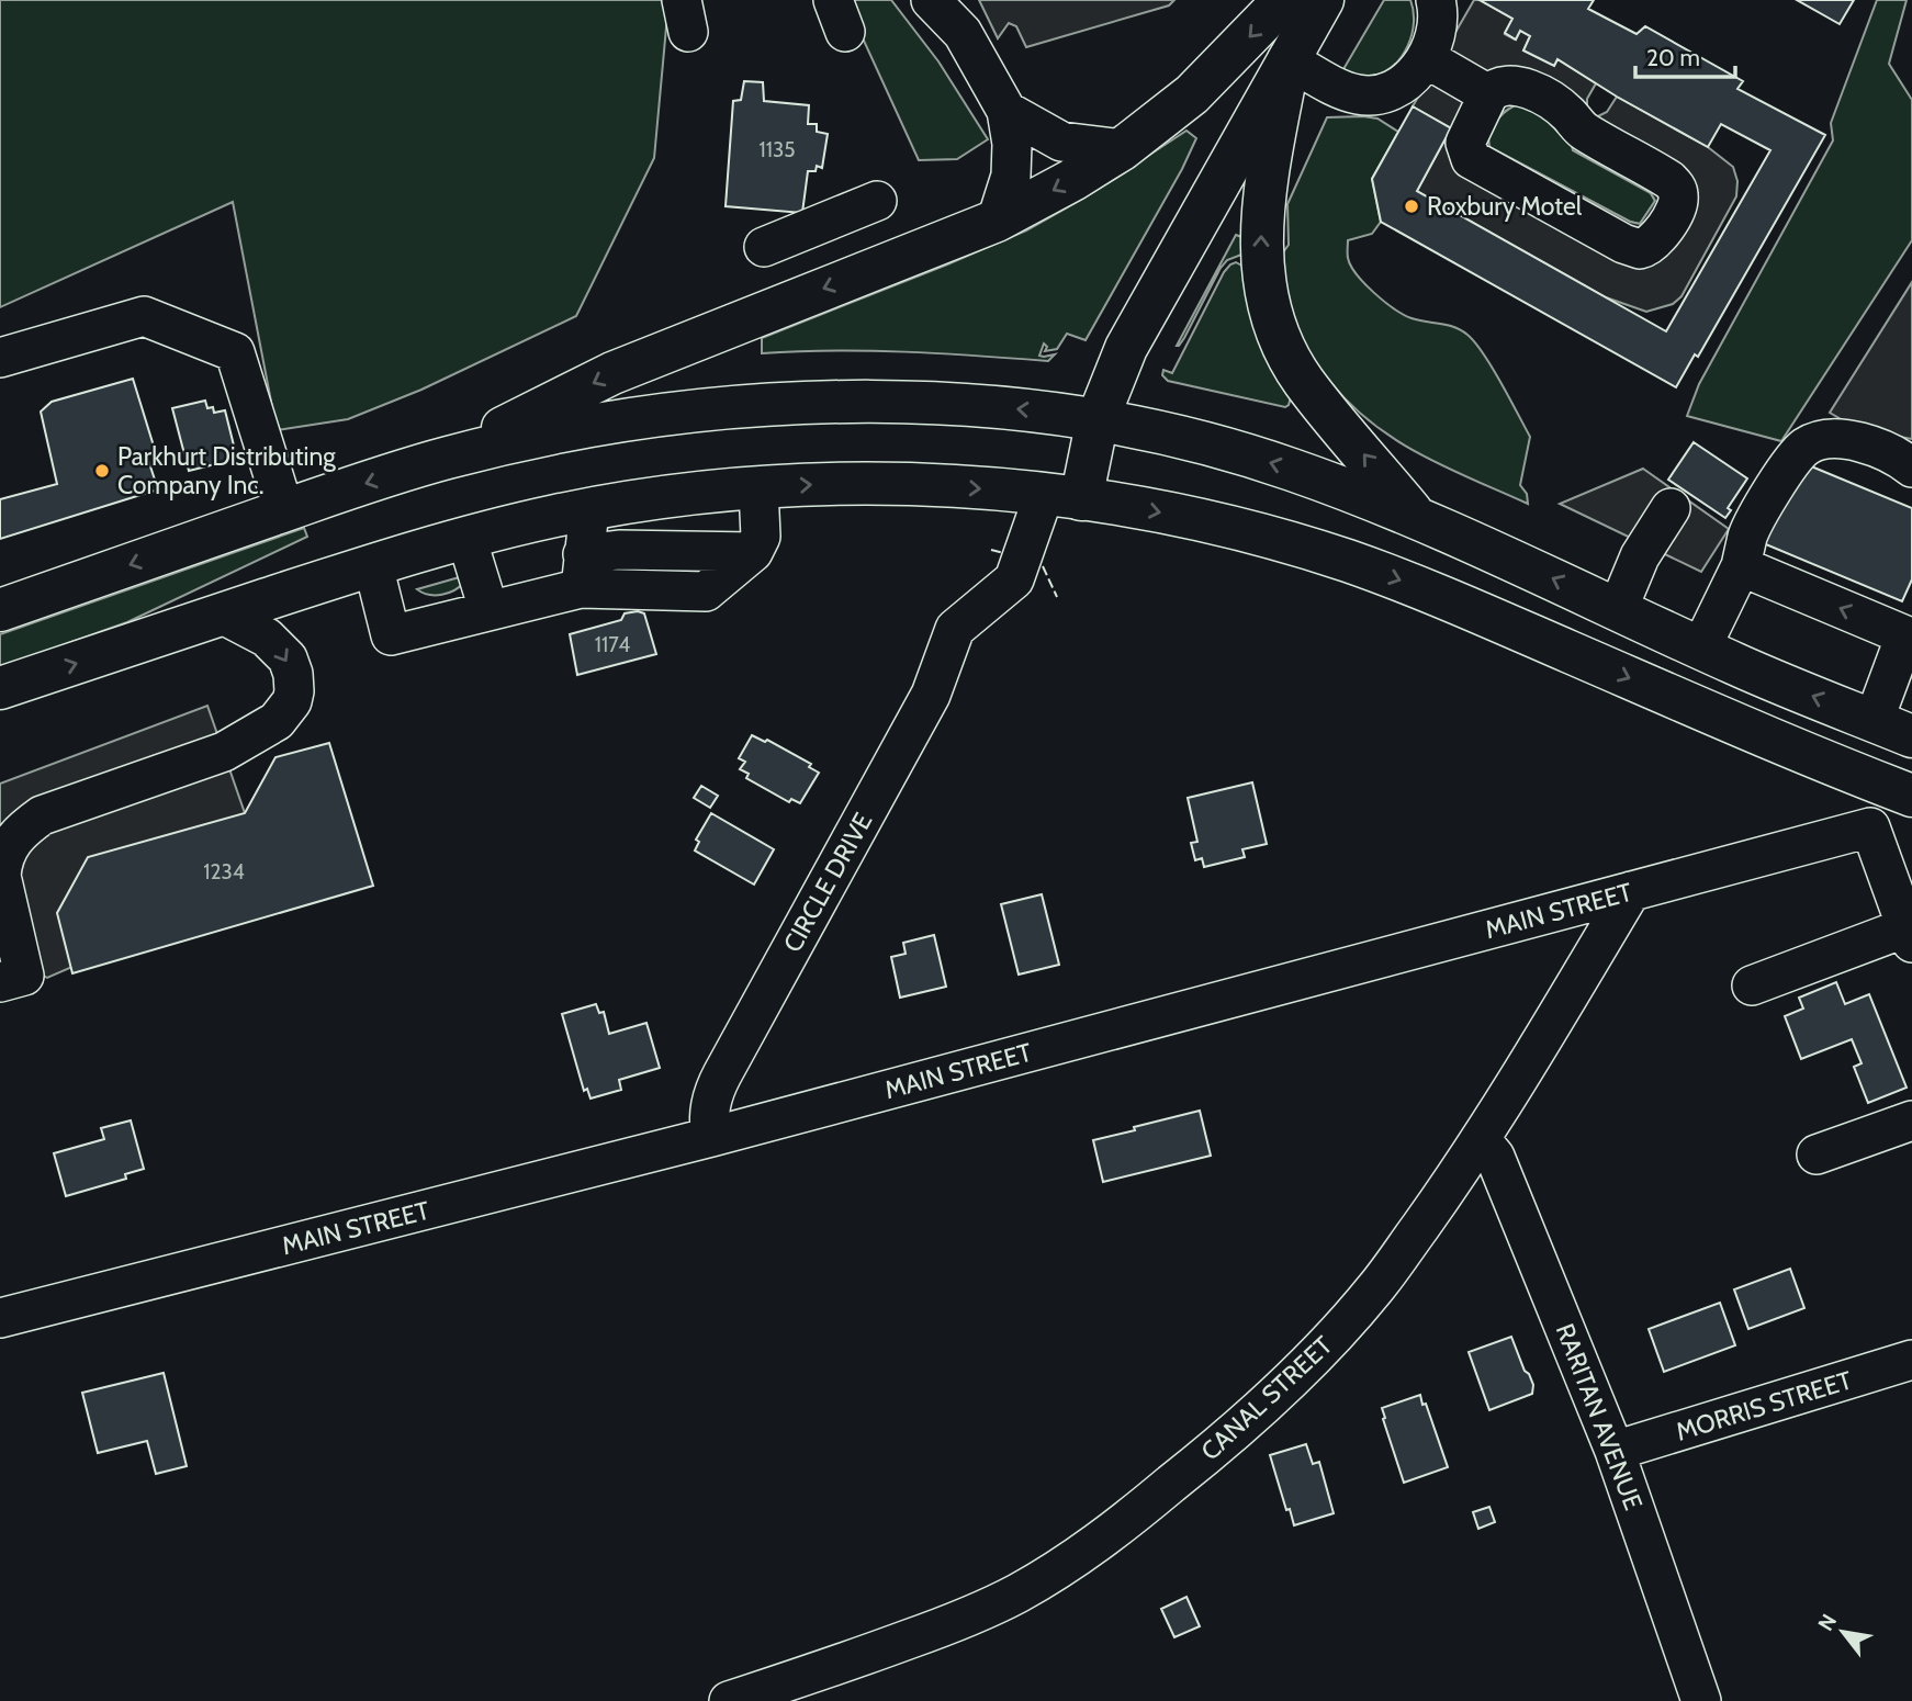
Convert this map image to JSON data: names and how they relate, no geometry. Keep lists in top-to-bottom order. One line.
{"streets":{"street":["CIRCLE DRIVE","MAIN STREET","CANAL STREET","MORRIS STREET","RARITAN AVENUE"]},"crossings":[["CIRCLE DRIVE","MAIN STREET"],["MAIN STREET","CANAL STREET"],["CANAL STREET","RARITAN AVENUE"],["MORRIS STREET","RARITAN AVENUE"]],"places":["Roxbury Motel","Parkhurt Distributing Company Inc."],"house_numbers":["1135","1174","1234"],"scale_bar":"20 m","north":"top left"}
